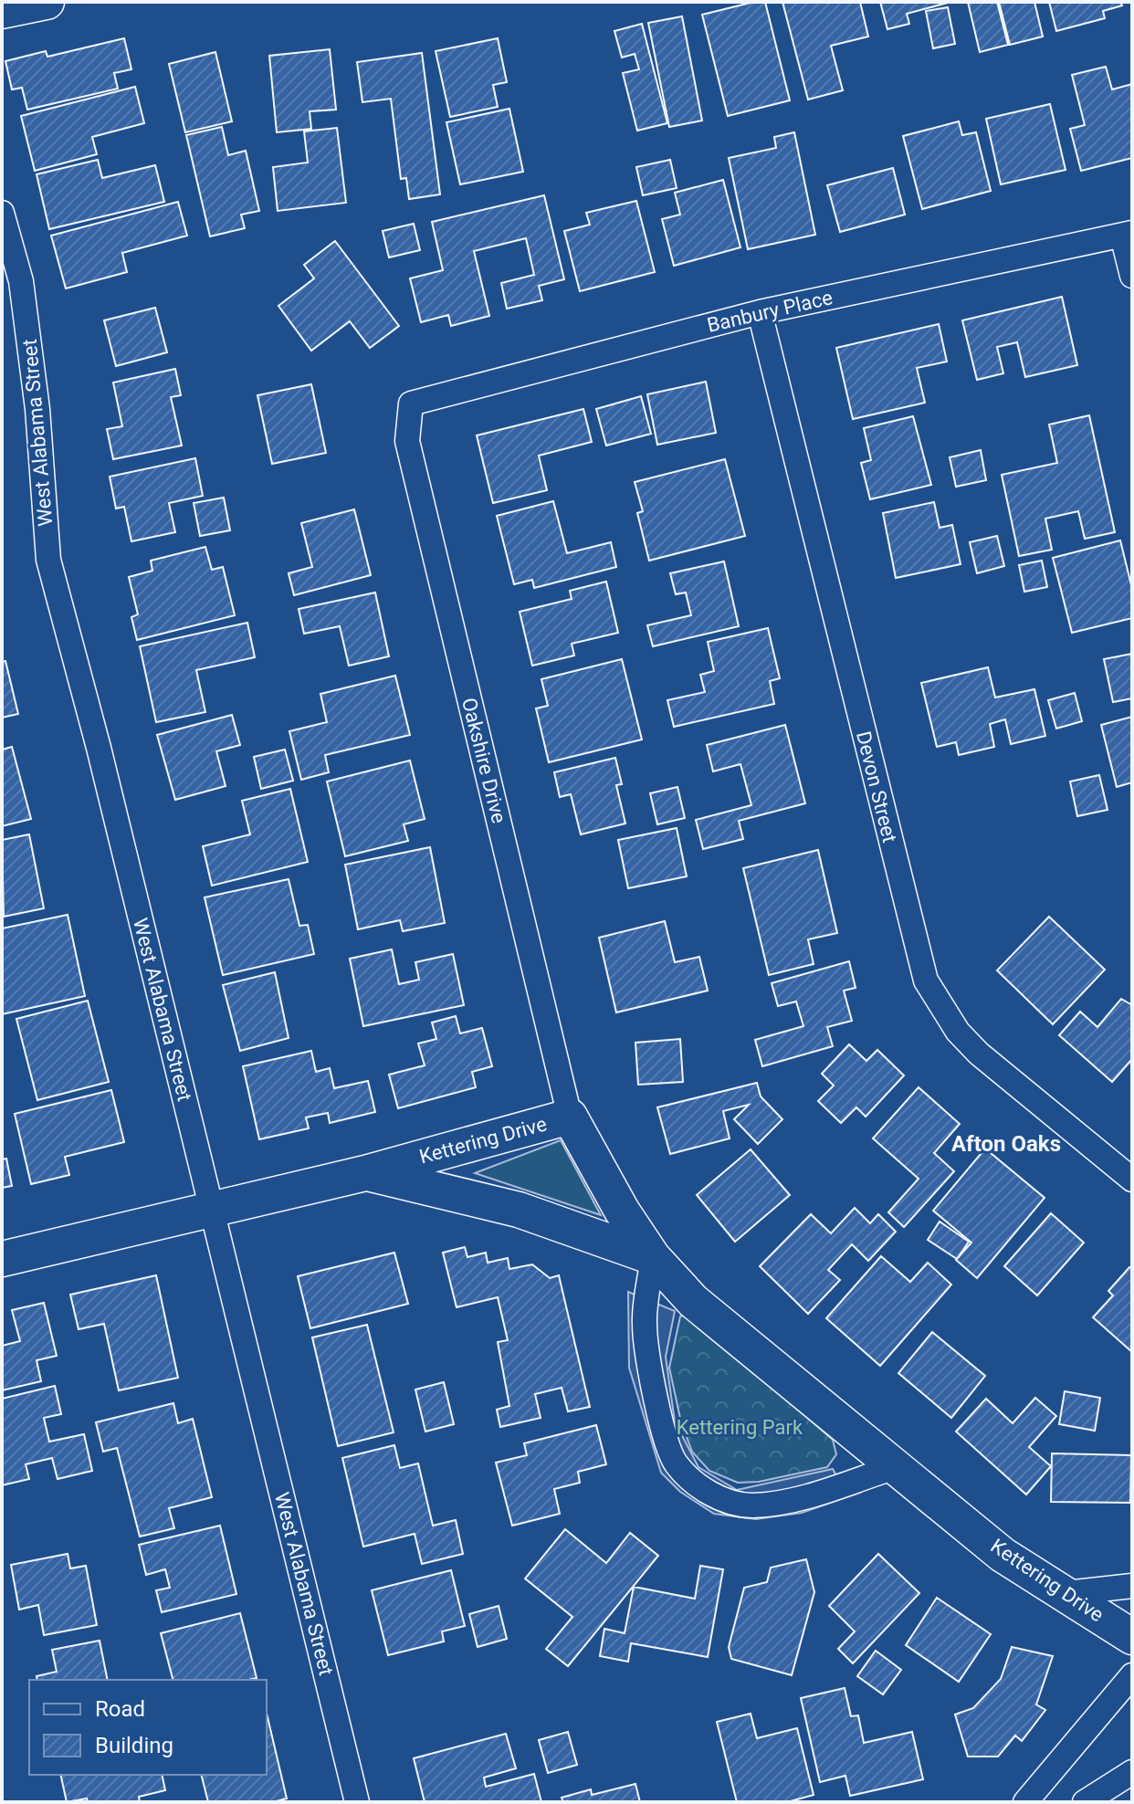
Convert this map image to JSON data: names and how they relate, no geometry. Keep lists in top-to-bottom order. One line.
{"streets":{"street":["Banbury Place","West Alabama Street","Oakshire Drive","Devon Street","Kettering Drive"]},"crossings":[["Banbury Place","Oakshire Drive"],["Banbury Place","Devon Street"],["West Alabama Street","Kettering Drive"],["Oakshire Drive","Kettering Drive"]],"districts":["Afton Oaks"],"parks":["Kettering Park"],"legend":["Road","Building"]}
